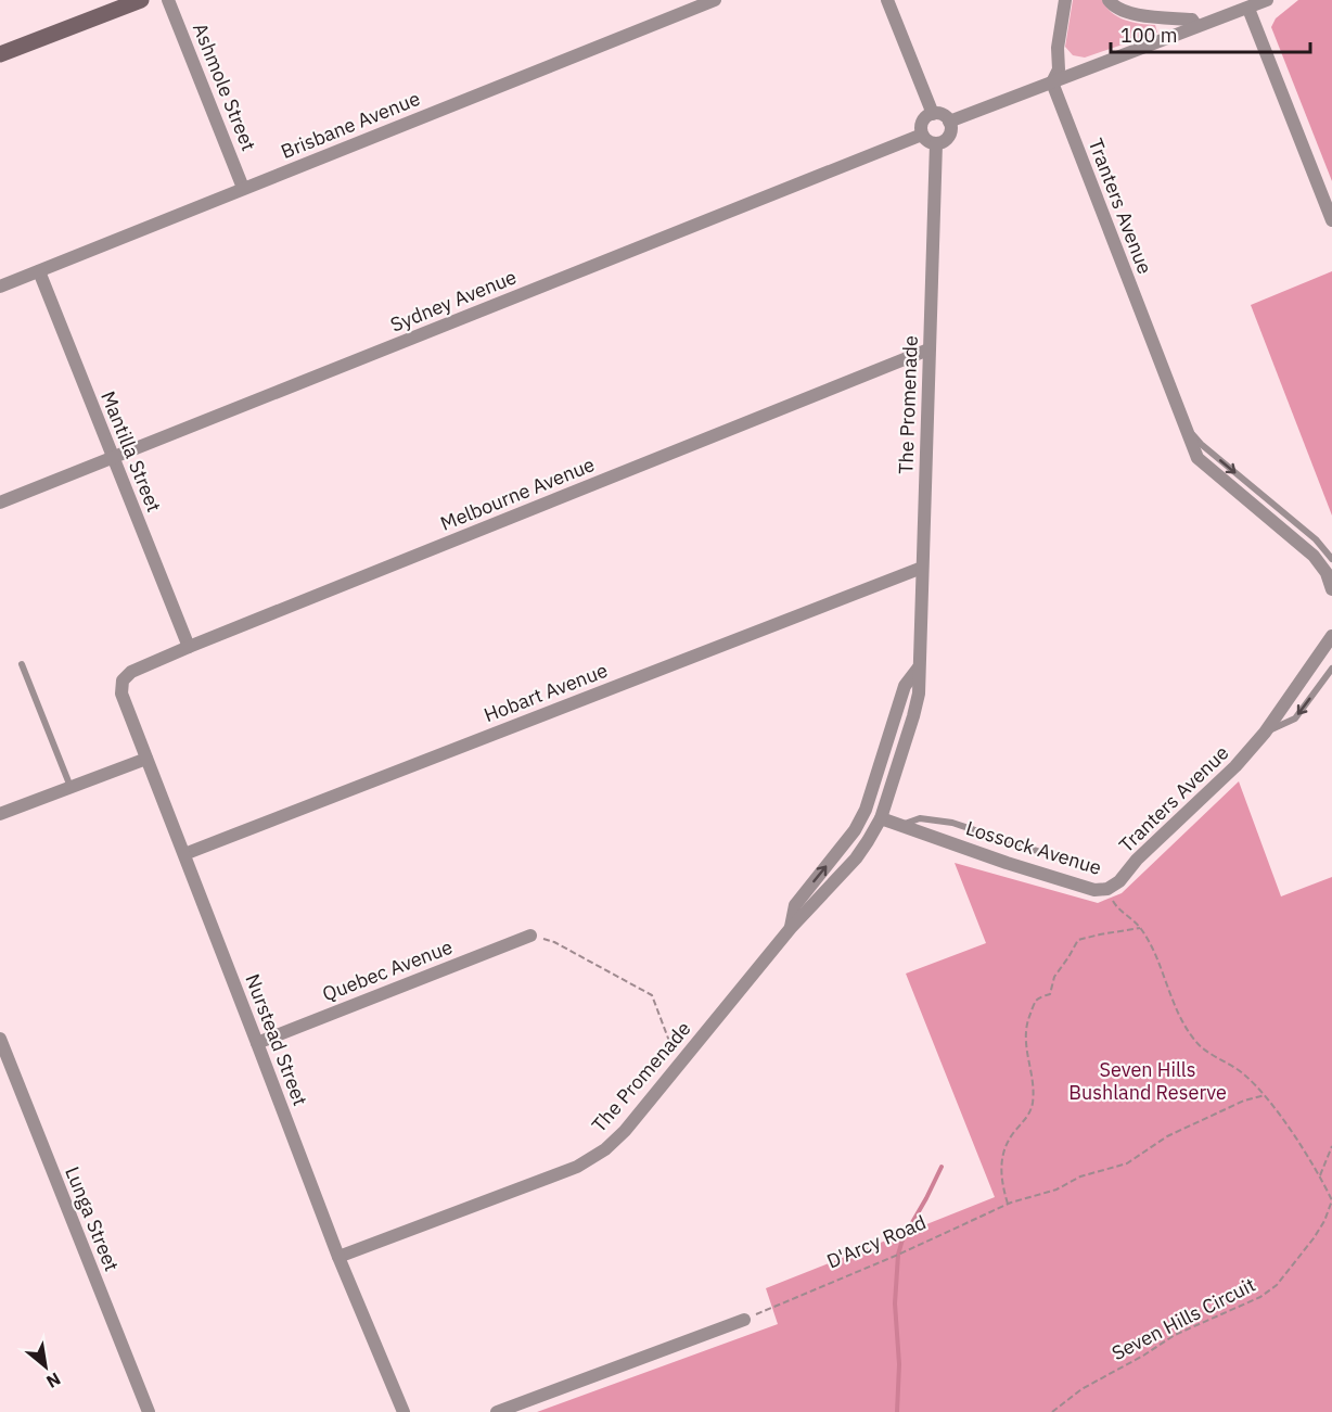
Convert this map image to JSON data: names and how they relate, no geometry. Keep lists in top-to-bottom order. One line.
{"streets":{"street":["Ashmole Street","Brisbane Avenue","Tranters Avenue","Sydney Avenue","The Promenade","Mantilla Street","Melbourne Avenue","Hobart Avenue","Lossock Avenue","Quebec Avenue","Nurstead Street","Lunga Street"],"path":["D'Arcy Road","Seven Hills Circuit"]},"crossings":[["Ashmole Street","Brisbane Avenue"],["Brisbane Avenue","Mantilla Street"],["Tranters Avenue","Lossock Avenue"],["Sydney Avenue","The Promenade"],["Sydney Avenue","Mantilla Street"],["The Promenade","Melbourne Avenue"],["The Promenade","Hobart Avenue"],["The Promenade","Lossock Avenue"],["The Promenade","Nurstead Street"],["Mantilla Street","Melbourne Avenue"],["Melbourne Avenue","Nurstead Street"],["Hobart Avenue","Nurstead Street"],["Lossock Avenue","D'Arcy Road"],["Lossock Avenue","Seven Hills Circuit"],["Quebec Avenue","Nurstead Street"]],"parks":["Seven Hills Bushland Reserve"],"scale_bar":"100 m","north":"bottom right"}
